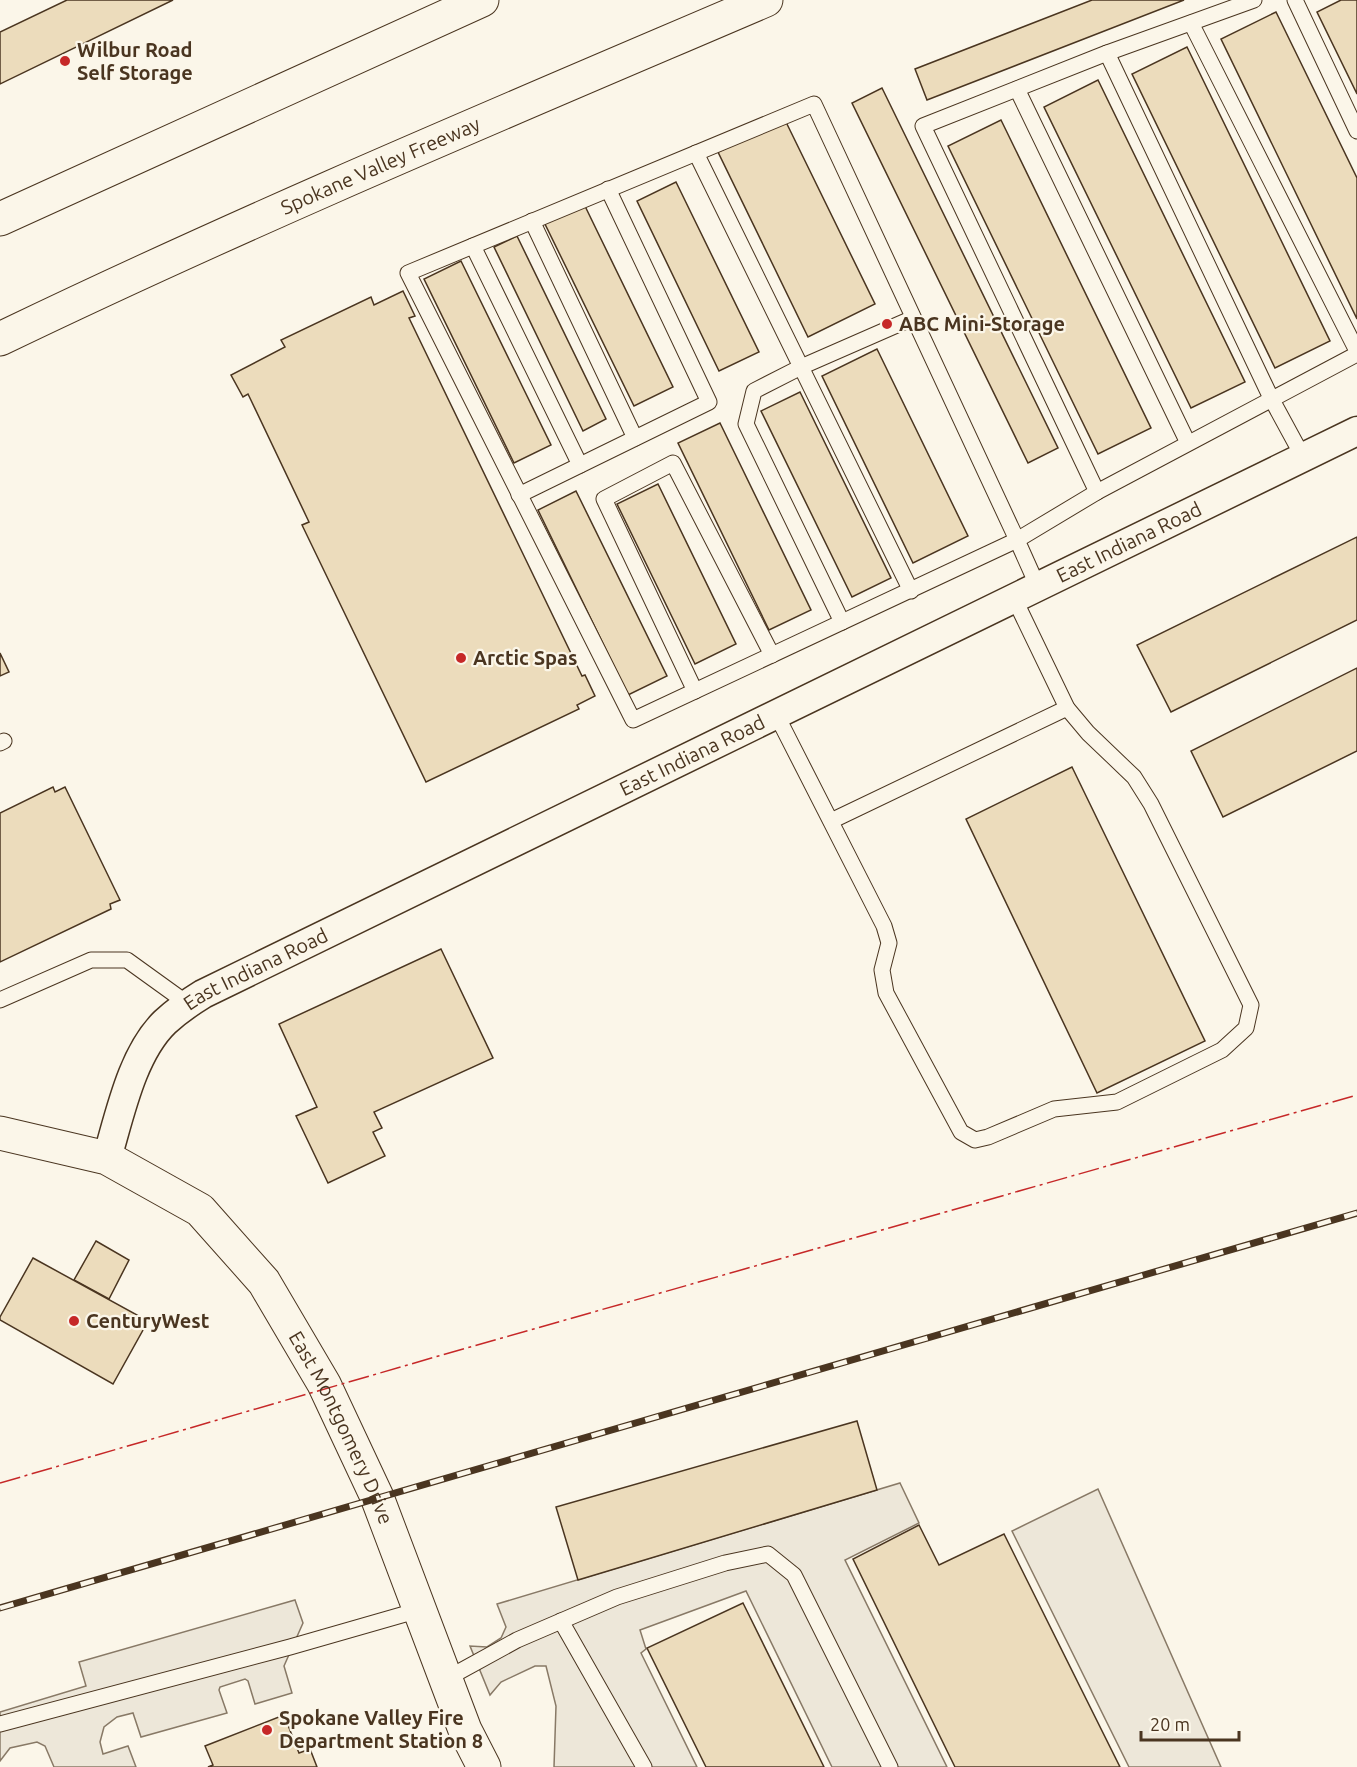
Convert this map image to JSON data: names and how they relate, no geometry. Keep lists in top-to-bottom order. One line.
{"streets":{"main road":["Spokane Valley Freeway","East Montgomery Drive"],"street":["East Indiana Road"]},"crossings":[["East Indiana Road","East Montgomery Drive"]],"places":["Wilbur Road Self Storage","ABC Mini-Storage","Arctic Spas","CenturyWest","Spokane Valley Fire Department Station 8"],"scale_bar":"20 m"}
